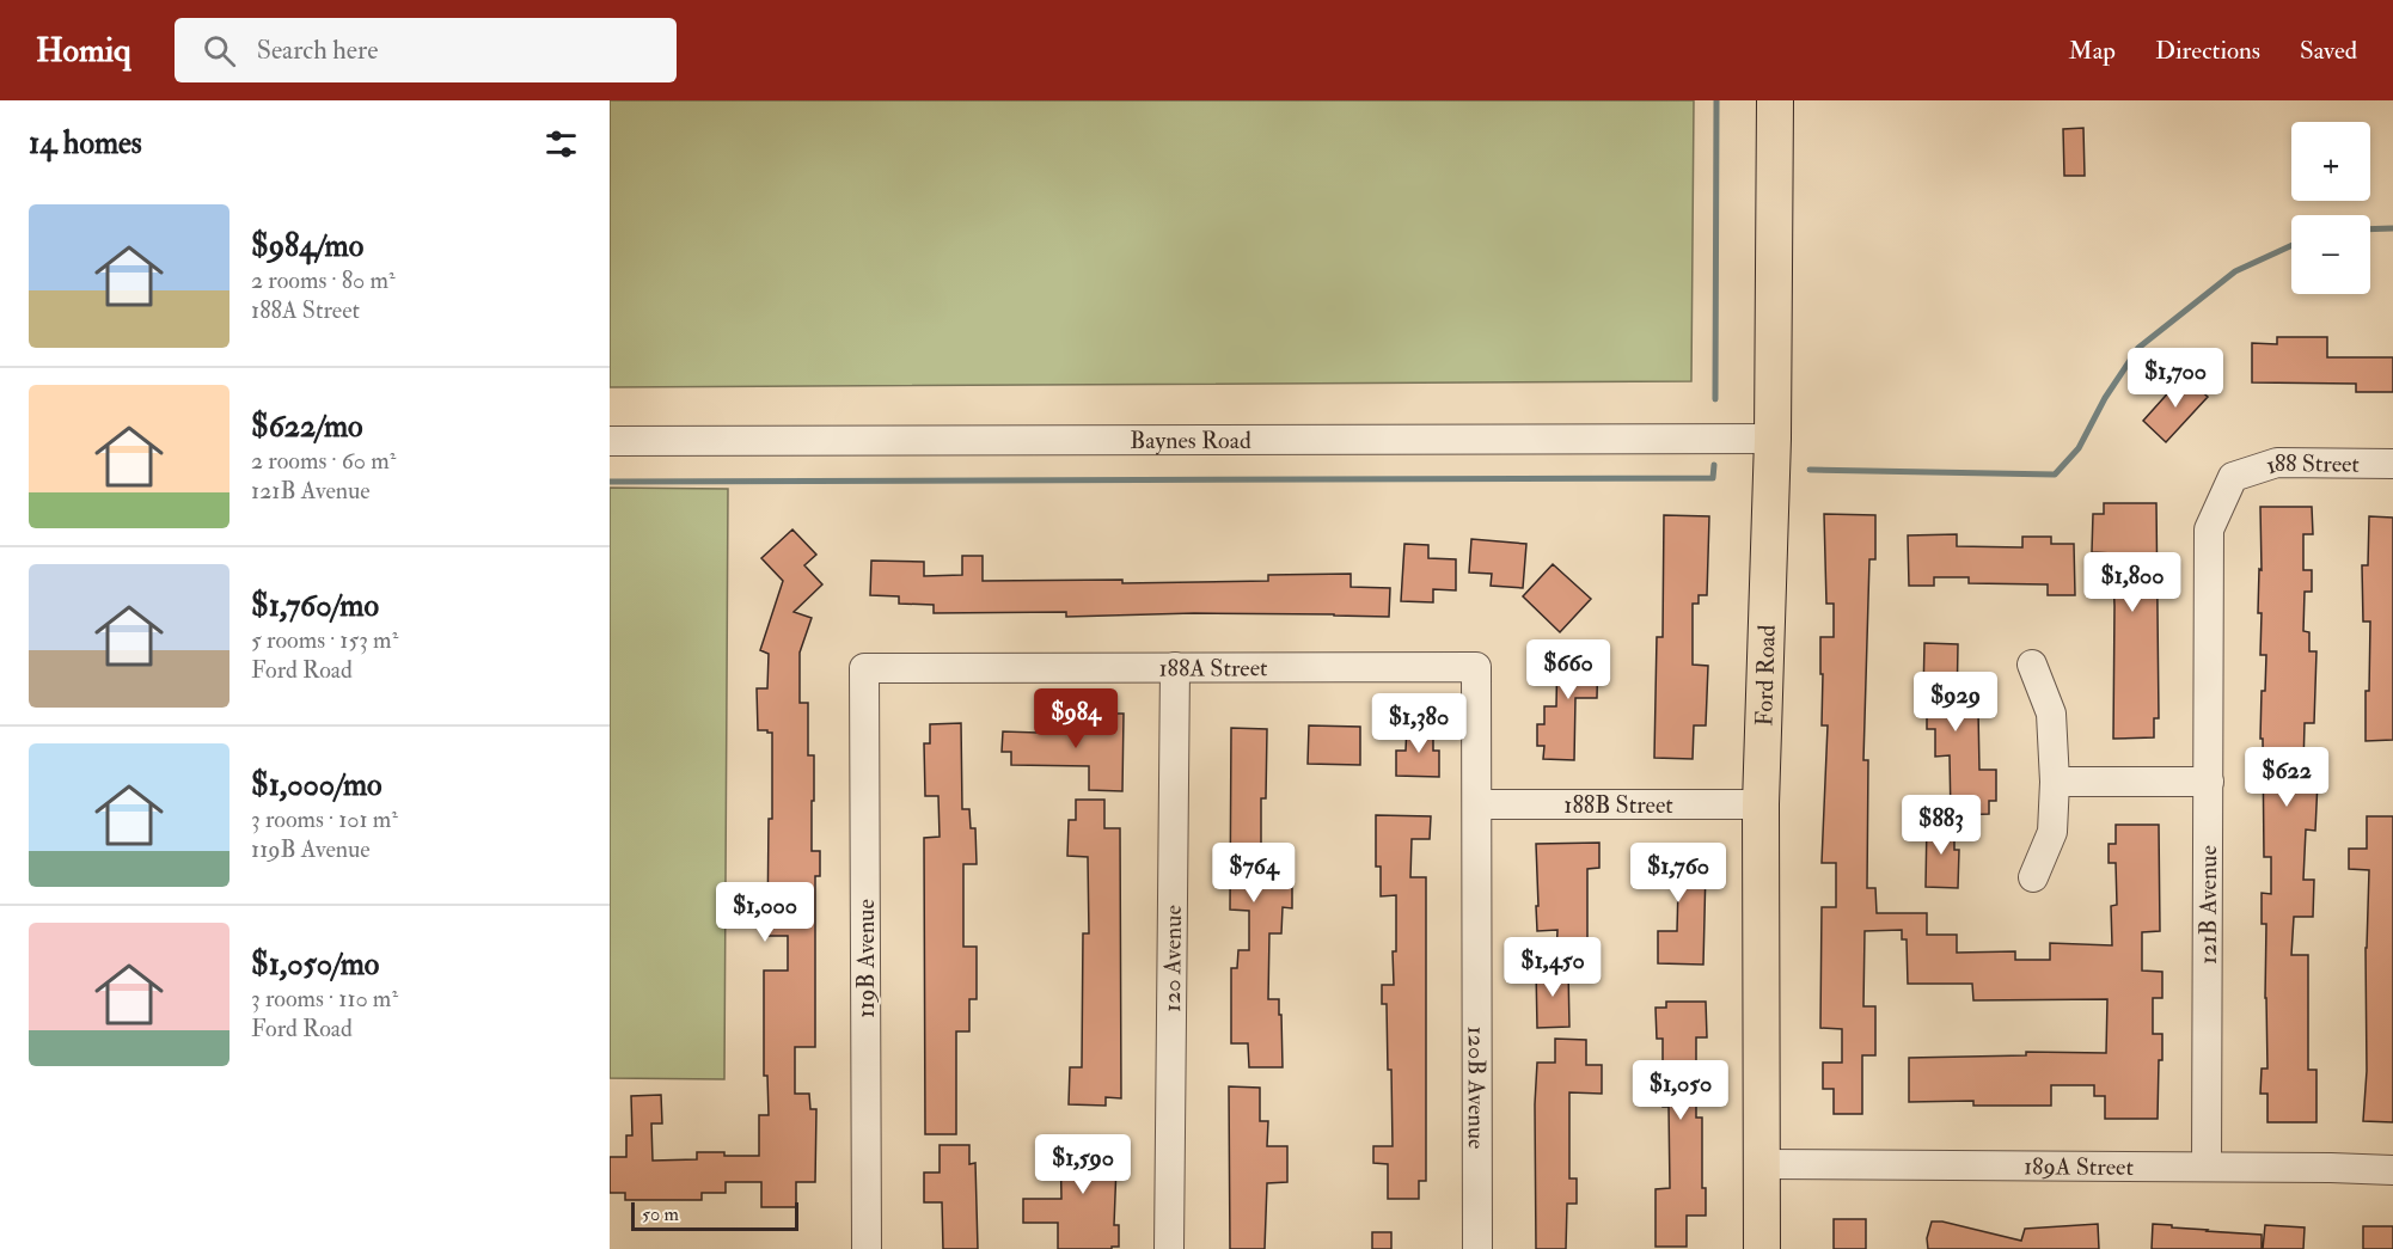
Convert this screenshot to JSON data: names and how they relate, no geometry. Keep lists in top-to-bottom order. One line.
{"streets":{"main road":["Ford Road"],"street":["Baynes Road","188 Street","188A Street","188B Street","121B Avenue","120 Avenue","119B Avenue","120B Avenue","189A Street"]},"crossings":[["Baynes Road","Ford Road"],["188 Street","121B Avenue"],["188A Street","120 Avenue"],["188A Street","119B Avenue"],["188A Street","120B Avenue"],["Ford Road","188B Street"],["Ford Road","189A Street"],["188B Street","120B Avenue"],["121B Avenue","189A Street"]],"scale_bar":"50 m","page":{"header":"Homiq","search":"Search here","nav":["Map","Directions","Saved"],"heading":"14 homes","map_buttons":["+","−"],"list":[{"name":"$984/mo","note":"2 rooms · 80 m² · 188A Street"},{"name":"$622/mo","note":"2 rooms · 60 m² · 121B Avenue"},{"name":"$1,760/mo","note":"5 rooms · 153 m² · Ford Road"},{"name":"$1,000/mo","note":"3 rooms · 101 m² · 119B Avenue"},{"name":"$1,050/mo","note":"3 rooms · 110 m² · Ford Road"}],"price":["$1,700","$1,800","$660","$929","$984","$1,380","$622","$883","$764","$1,760","$1,000","$1,450","$1,050","$1,590"],"scale":"50 m"}}
